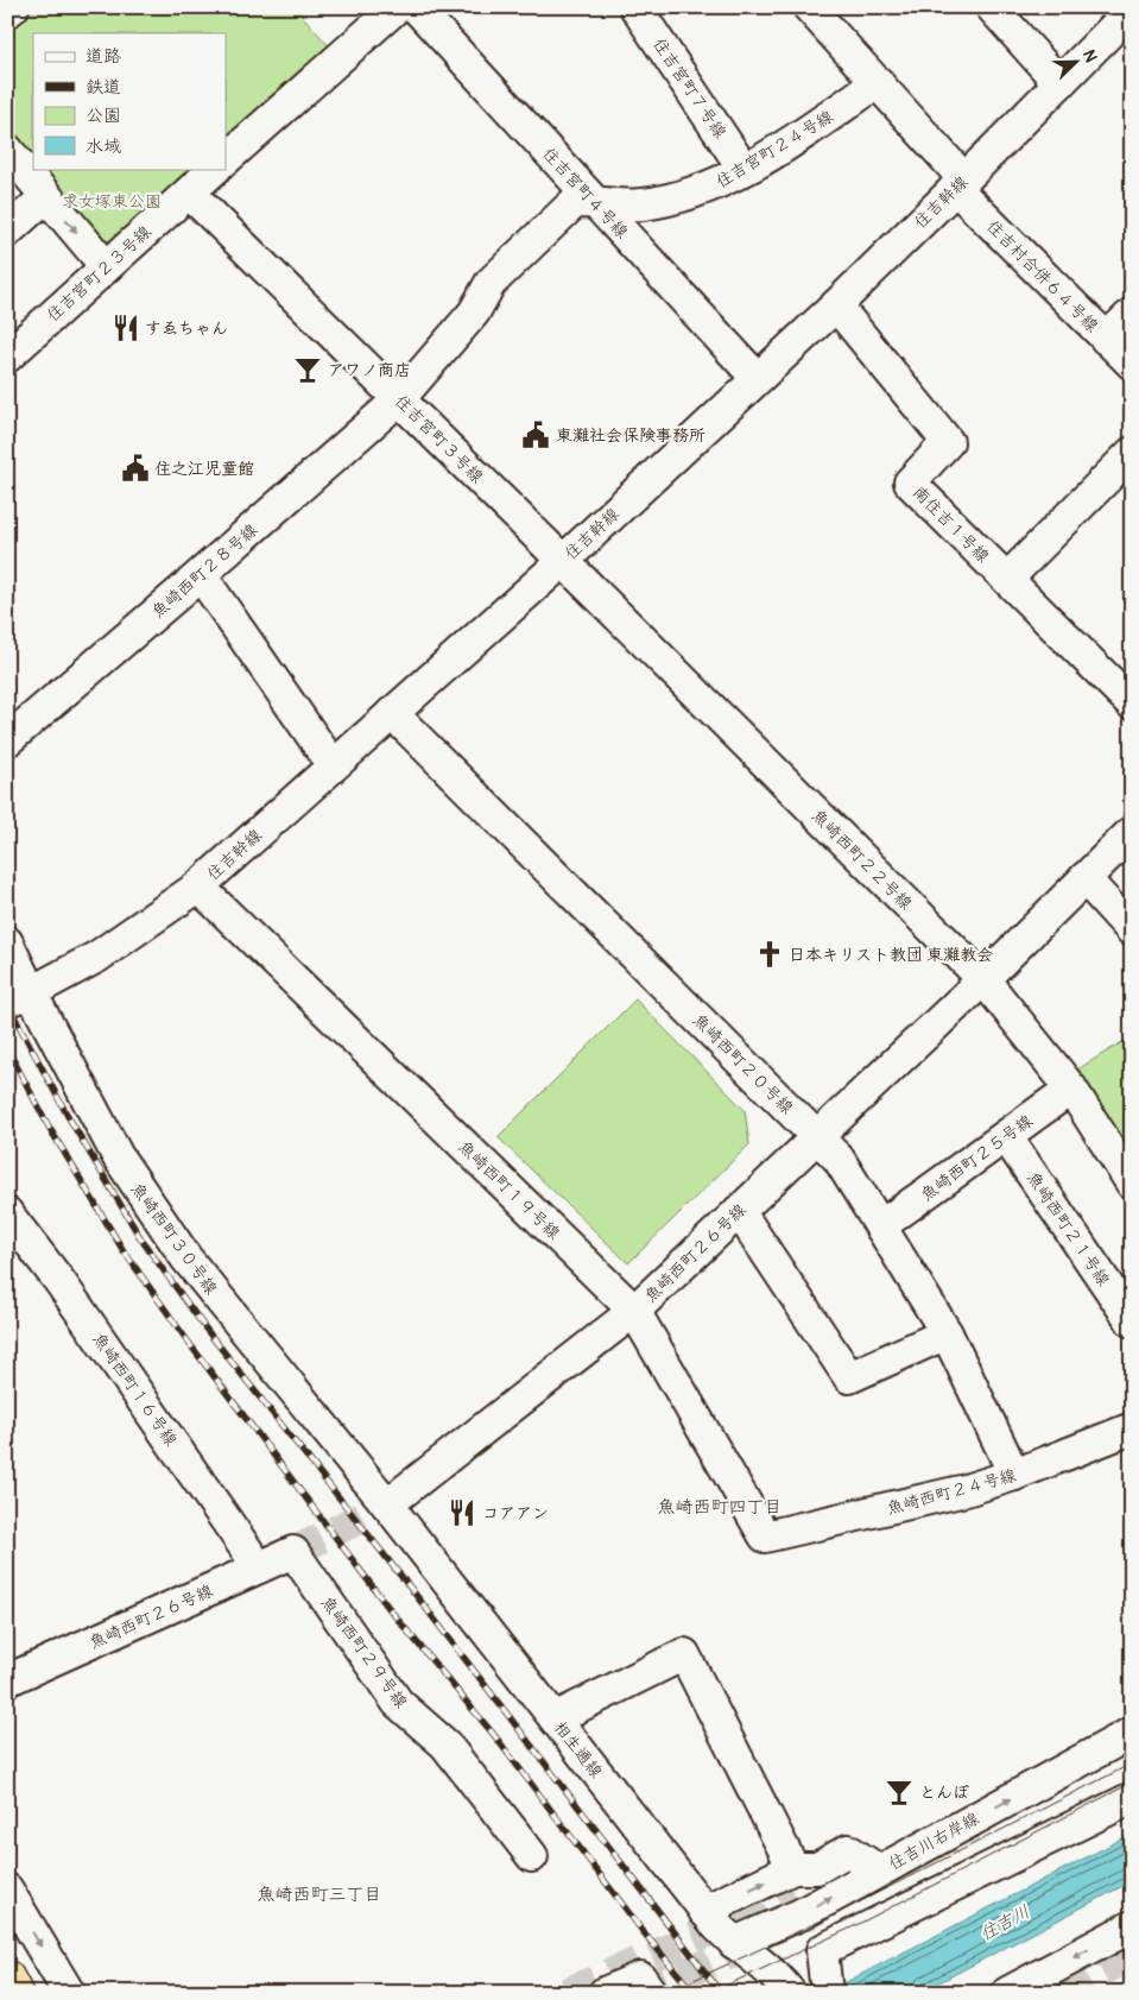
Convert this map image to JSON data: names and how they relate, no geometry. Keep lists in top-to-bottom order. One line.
{"streets":{"street":["住吉宮町７号線","住吉宮町２４号線","住吉宮町４号線","住吉幹線","住吉宮町２３号線","住吉村合併６４号線","住吉宮町３号線","南住吉１号線","魚崎西町２８号線","魚崎西町２２号線","魚崎西町２０号線","魚崎西町２５号線","魚崎西町１９号線","魚崎西町２１号線","魚崎西町３０号線","魚崎西町２６号線","魚崎西町１６号線","魚崎西町２４号線","魚崎西町２９号線","相生通線","住吉川右岸線"]},"crossings":[["住吉宮町７号線","住吉宮町２４号線"],["住吉宮町２４号線","住吉宮町４号線"],["住吉宮町２４号線","住吉村合併６４号線"],["住吉宮町２４号線","住吉宮町３号線"],["住吉宮町２４号線","魚崎西町２８号線"],["住吉宮町４号線","住吉幹線"],["住吉幹線","住吉村合併６４号線"],["住吉幹線","住吉宮町３号線"],["住吉幹線","南住吉１号線"],["住吉幹線","魚崎西町２２号線"],["住吉幹線","魚崎西町２０号線"],["住吉幹線","魚崎西町１９号線"],["住吉幹線","魚崎西町３０号線"],["住吉宮町２３号線","住吉宮町３号線"],["住吉宮町３号線","魚崎西町２８号線"],["住吉宮町３号線","魚崎西町２２号線"],["魚崎西町２２号線","魚崎西町２５号線"],["魚崎西町２２号線","魚崎西町２６号線"],["魚崎西町２０号線","魚崎西町２５号線"],["魚崎西町２０号線","魚崎西町２６号線"],["魚崎西町２０号線","魚崎西町２４号線"],["魚崎西町２５号線","魚崎西町２１号線"],["魚崎西町１９号線","魚崎西町２６号線"],["魚崎西町１９号線","魚崎西町２４号線"],["魚崎西町３０号線","魚崎西町２６号線"],["魚崎西町３０号線","相生通線"],["魚崎西町２６号線","魚崎西町１６号線"],["魚崎西町２６号線","魚崎西町２９号線"],["魚崎西町２６号線","相生通線"],["相生通線","住吉川右岸線"]],"districts":["魚崎西町四丁目","魚崎西町三丁目"],"water":["住吉川"],"parks":["求女塚東公園"],"places":{"restaurant":["すゑちゃん","コアアン"],"bar":["アワノ商店","とんぼ"],"public building":["東灘社会保険事務所","住之江児童館"],"church":["日本キリスト教団 東灘教会"]},"legend":["道路","鉄道","公園","水域"],"north":"top right"}
